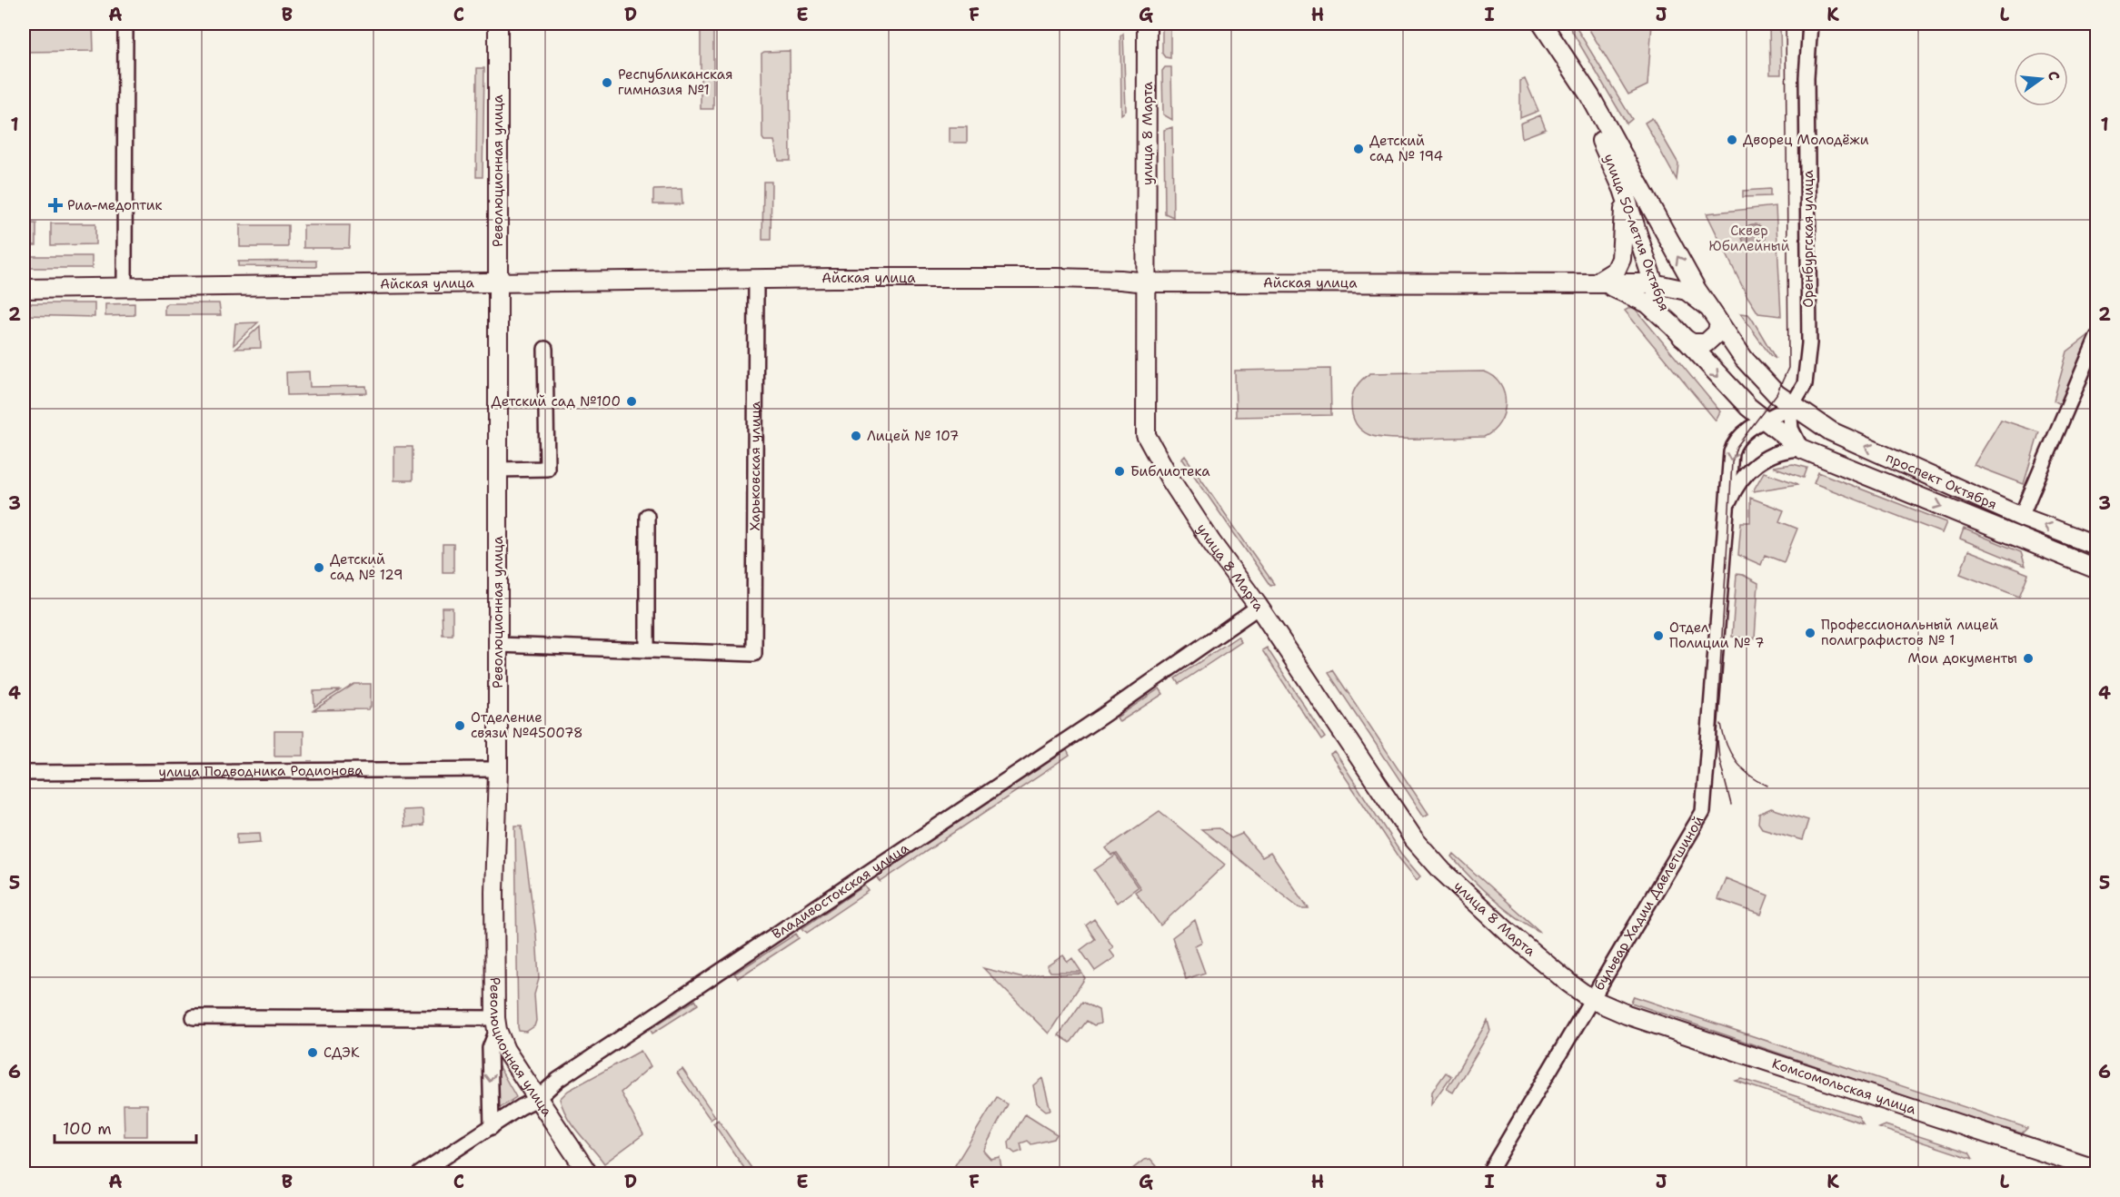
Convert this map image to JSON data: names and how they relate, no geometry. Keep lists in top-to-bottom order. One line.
{"streets":{"main road":["улица 8 Марта","Революционная улица","улица 50-летия Октября","Айская улица","проспект Октября","Комсомольская улица"],"street":["Оренбургская улица","Харьковская улица","улица Подводника Родионова","Владивостокская улица","бульвар Хадии Давлетшиной"]},"crossings":[["улица 8 Марта","Айская улица"],["улица 8 Марта","Владивостокская улица"],["улица 8 Марта","бульвар Хадии Давлетшиной"],["улица 8 Марта","Комсомольская улица"],["Революционная улица","Айская улица"],["Революционная улица","улица Подводника Родионова"],["Революционная улица","Владивостокская улица"],["улица 50-летия Октября","Айская улица"],["улица 50-летия Октября","проспект Октября"],["улица 50-летия Октября","бульвар Хадии Давлетшиной"],["Оренбургская улица","проспект Октября"],["Оренбургская улица","бульвар Хадии Давлетшиной"],["Айская улица","Харьковская улица"],["проспект Октября","бульвар Хадии Давлетшиной"],["бульвар Хадии Давлетшиной","Комсомольская улица"]],"parks":["Сквер Юбилейный"],"places":{"other":["Республиканская гимназия №1","Дворец Молодёжи","Детский сад № 194","Детский сад №100","Лицей № 107","Библиотека","Детский сад № 129","Профессиональный лицей полиграфистов № 1","Отдел Полиции № 7","Мои документы","Отделение связи №450078","СДЭК"],"health":["Риа-медоптик"]},"scale_bar":"100 m","north":"right","grid":{"columns":["A","B","C","D","E","F","G","H","I","J","K","L"],"rows":["1","2","3","4","5","6"]}}
